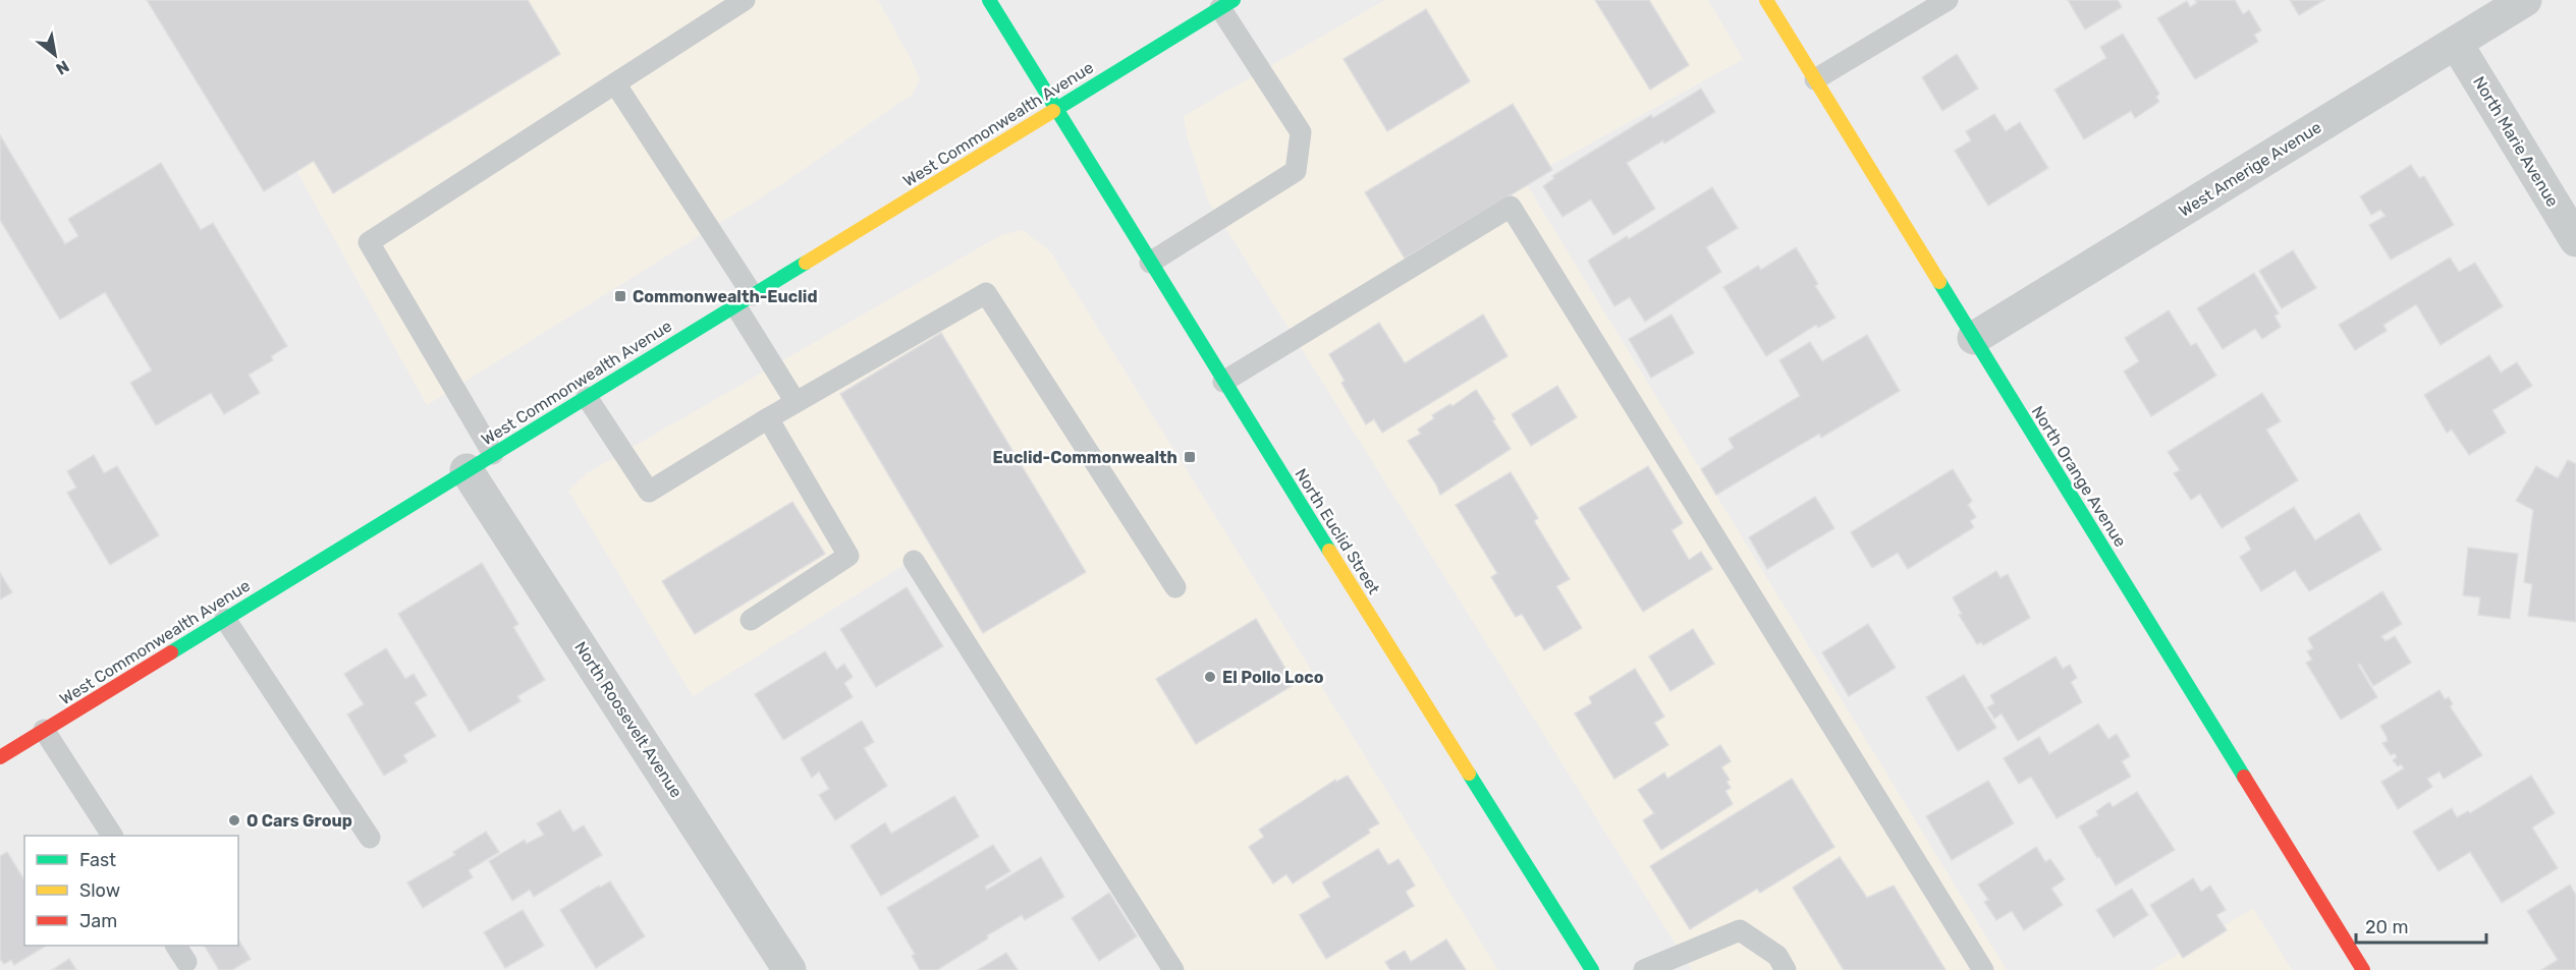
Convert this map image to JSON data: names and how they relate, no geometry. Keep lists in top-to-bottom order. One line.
{"streets":{"main road":["West Commonwealth Avenue","North Orange Avenue","North Euclid Street"],"street":["North Marie Avenue","West Amerige Avenue","North Roosevelt Avenue"]},"crossings":[["West Commonwealth Avenue","North Euclid Street"],["West Commonwealth Avenue","North Roosevelt Avenue"],["North Marie Avenue","West Amerige Avenue"],["West Amerige Avenue","North Orange Avenue"]],"places":{"transit":["Commonwealth-Euclid","Euclid-Commonwealth"],"other":["El Pollo Loco","O Cars Group"]},"legend":["Fast","Slow","Jam"],"scale_bar":"20 m","north":"bottom right"}
